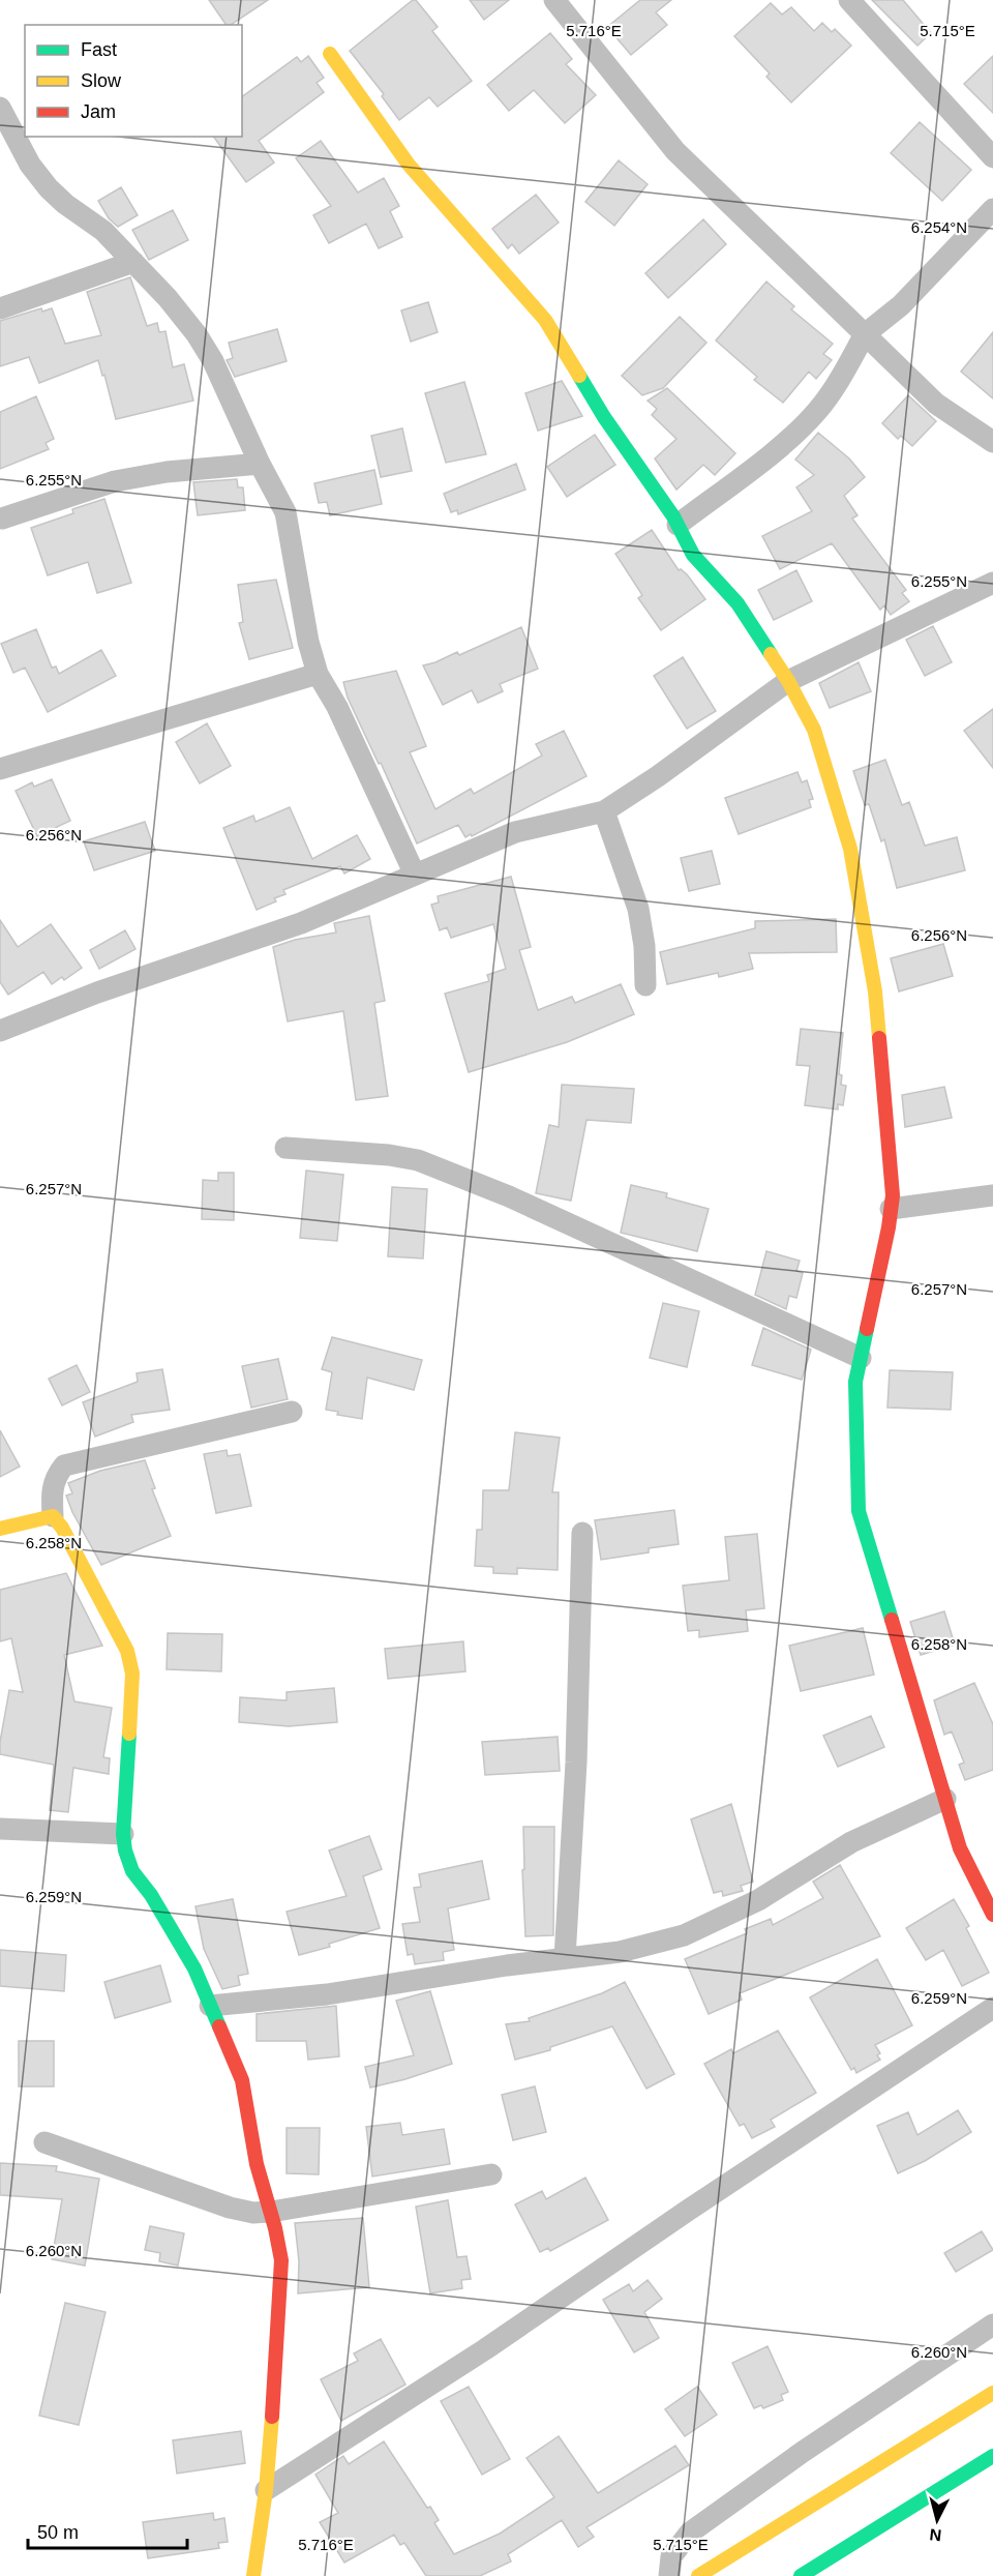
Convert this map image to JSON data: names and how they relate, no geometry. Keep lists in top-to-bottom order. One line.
{"legend":["Fast","Slow","Jam"],"scale_bar":"50 m","north":"bottom","coordinates":["5.716°E","5.715°E","6.254°N","6.255°N","6.256°N","6.257°N","6.258°N","6.259°N","6.260°N"]}
